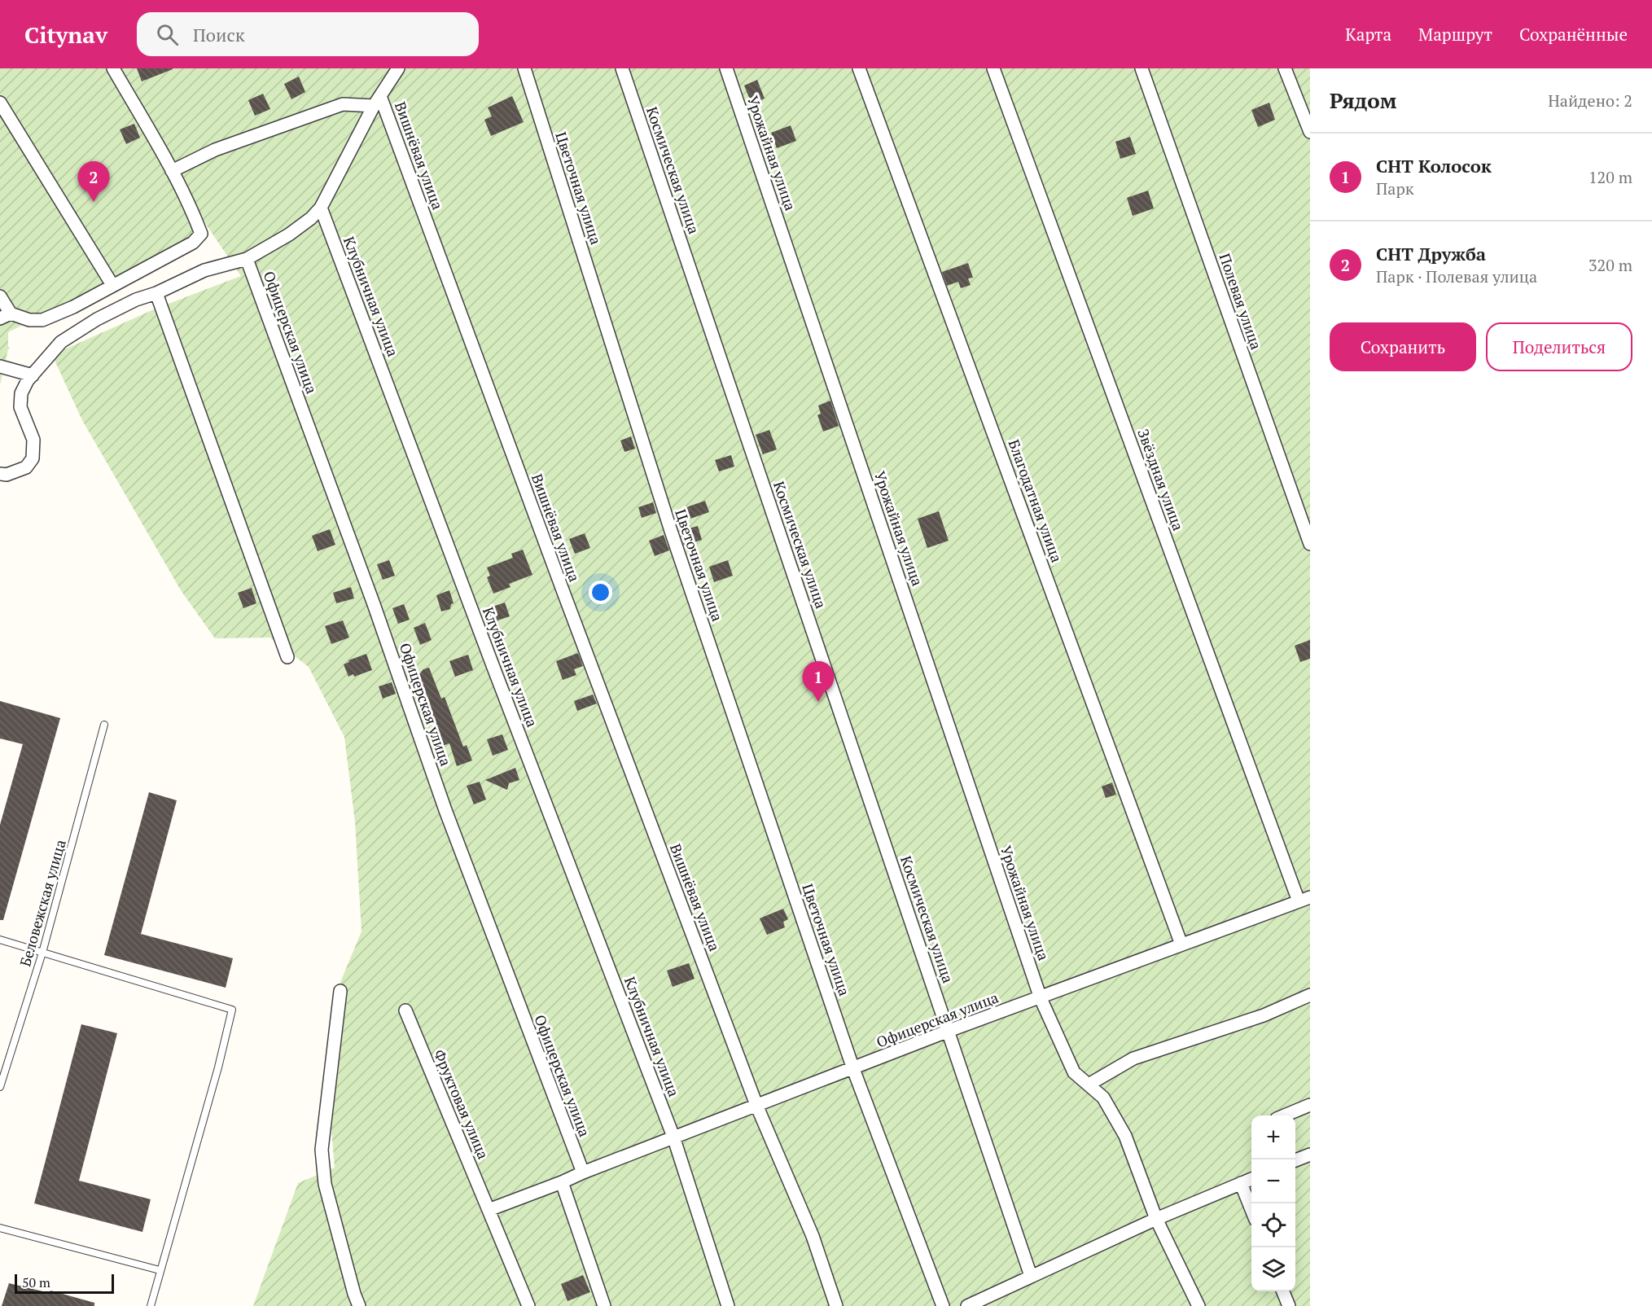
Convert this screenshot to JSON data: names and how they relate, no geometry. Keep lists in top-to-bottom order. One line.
{"streets":{"street":["Урожайная улица","Вишнёвая улица","Космическая улица","Цветочная улица","Клубничная улица","Полевая улица","Офицерская улица","Звёздная улица","Благодатная улица","Фруктовая улица"],"lane":["Беловежская улица"]},"crossings":[["Урожайная улица","Офицерская улица"],["Вишнёвая улица","Офицерская улица"],["Космическая улица","Офицерская улица"],["Цветочная улица","Офицерская улица"],["Клубничная улица","Офицерская улица"],["Офицерская улица","Звёздная улица"],["Офицерская улица","Благодатная улица"]],"scale_bar":"50 m","page":{"header":"Citynav","search":"Поиск","nav":["Карта","Маршрут","Сохранённые"],"heading":["Рядом","Найдено: 2"],"list":[{"mark":"1","name":"СНТ Колосок","note":"Парк","value":"120 m"},{"mark":"2","name":"СНТ Дружба","note":"Парк · Полевая улица","value":"320 m"}],"pins":["2","1"],"buttons":["Сохранить","Поделиться"],"map_buttons":["+","−"],"scale":"50 m"}}
